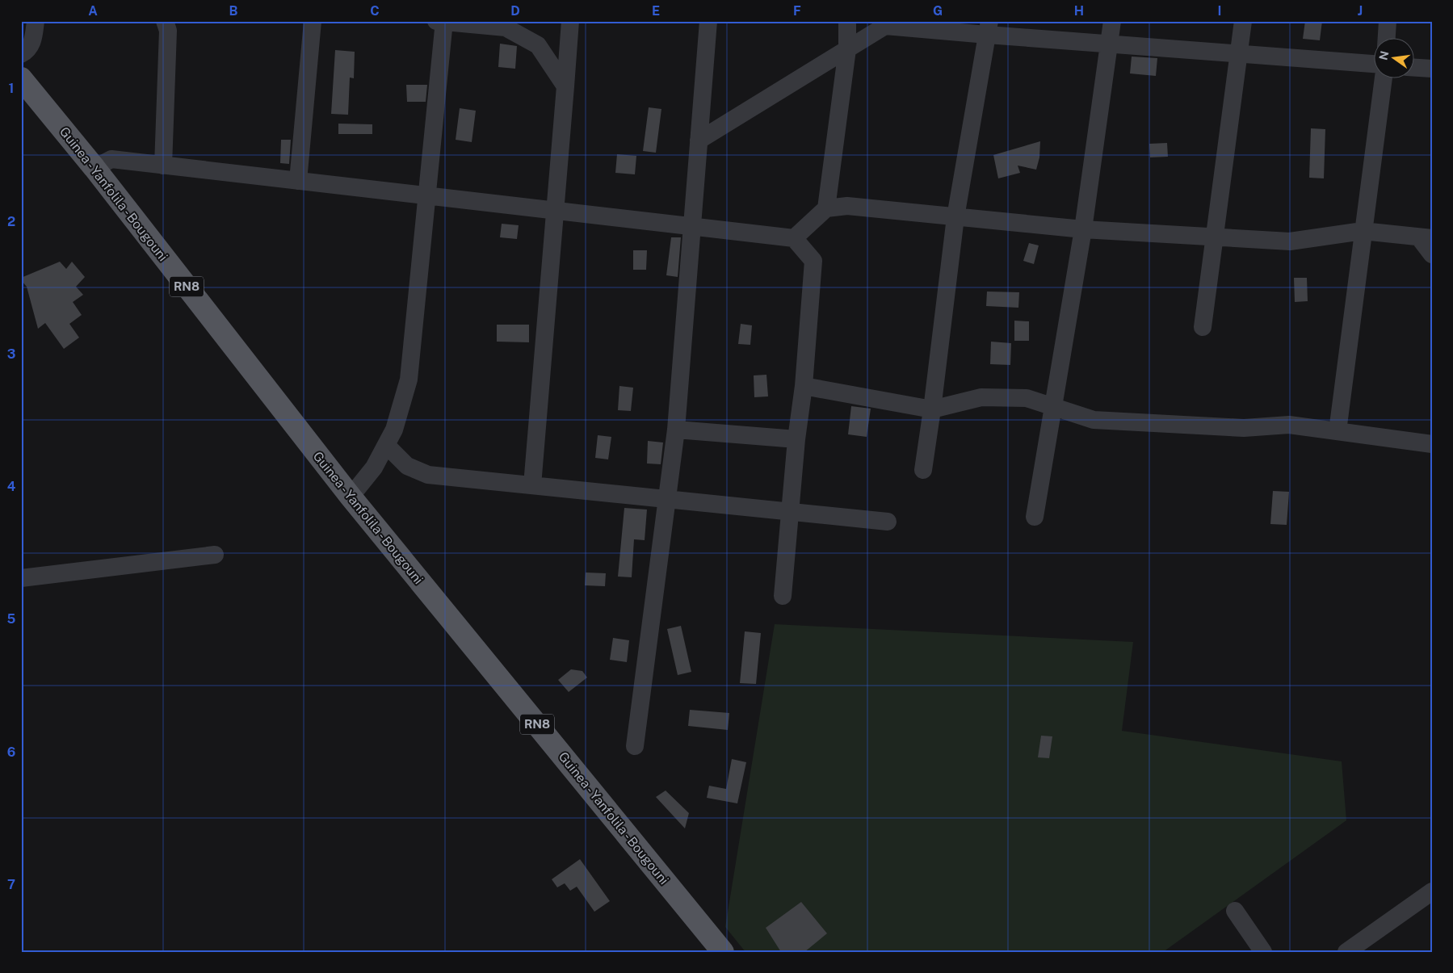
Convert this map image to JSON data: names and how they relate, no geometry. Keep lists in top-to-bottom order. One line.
{"streets":{"main road":["Guinea - Yanfolila - Bougouni","RN8"]},"north":"left","grid":{"columns":["A","B","C","D","E","F","G","H","I","J"],"rows":["1","2","3","4","5","6","7"]}}
